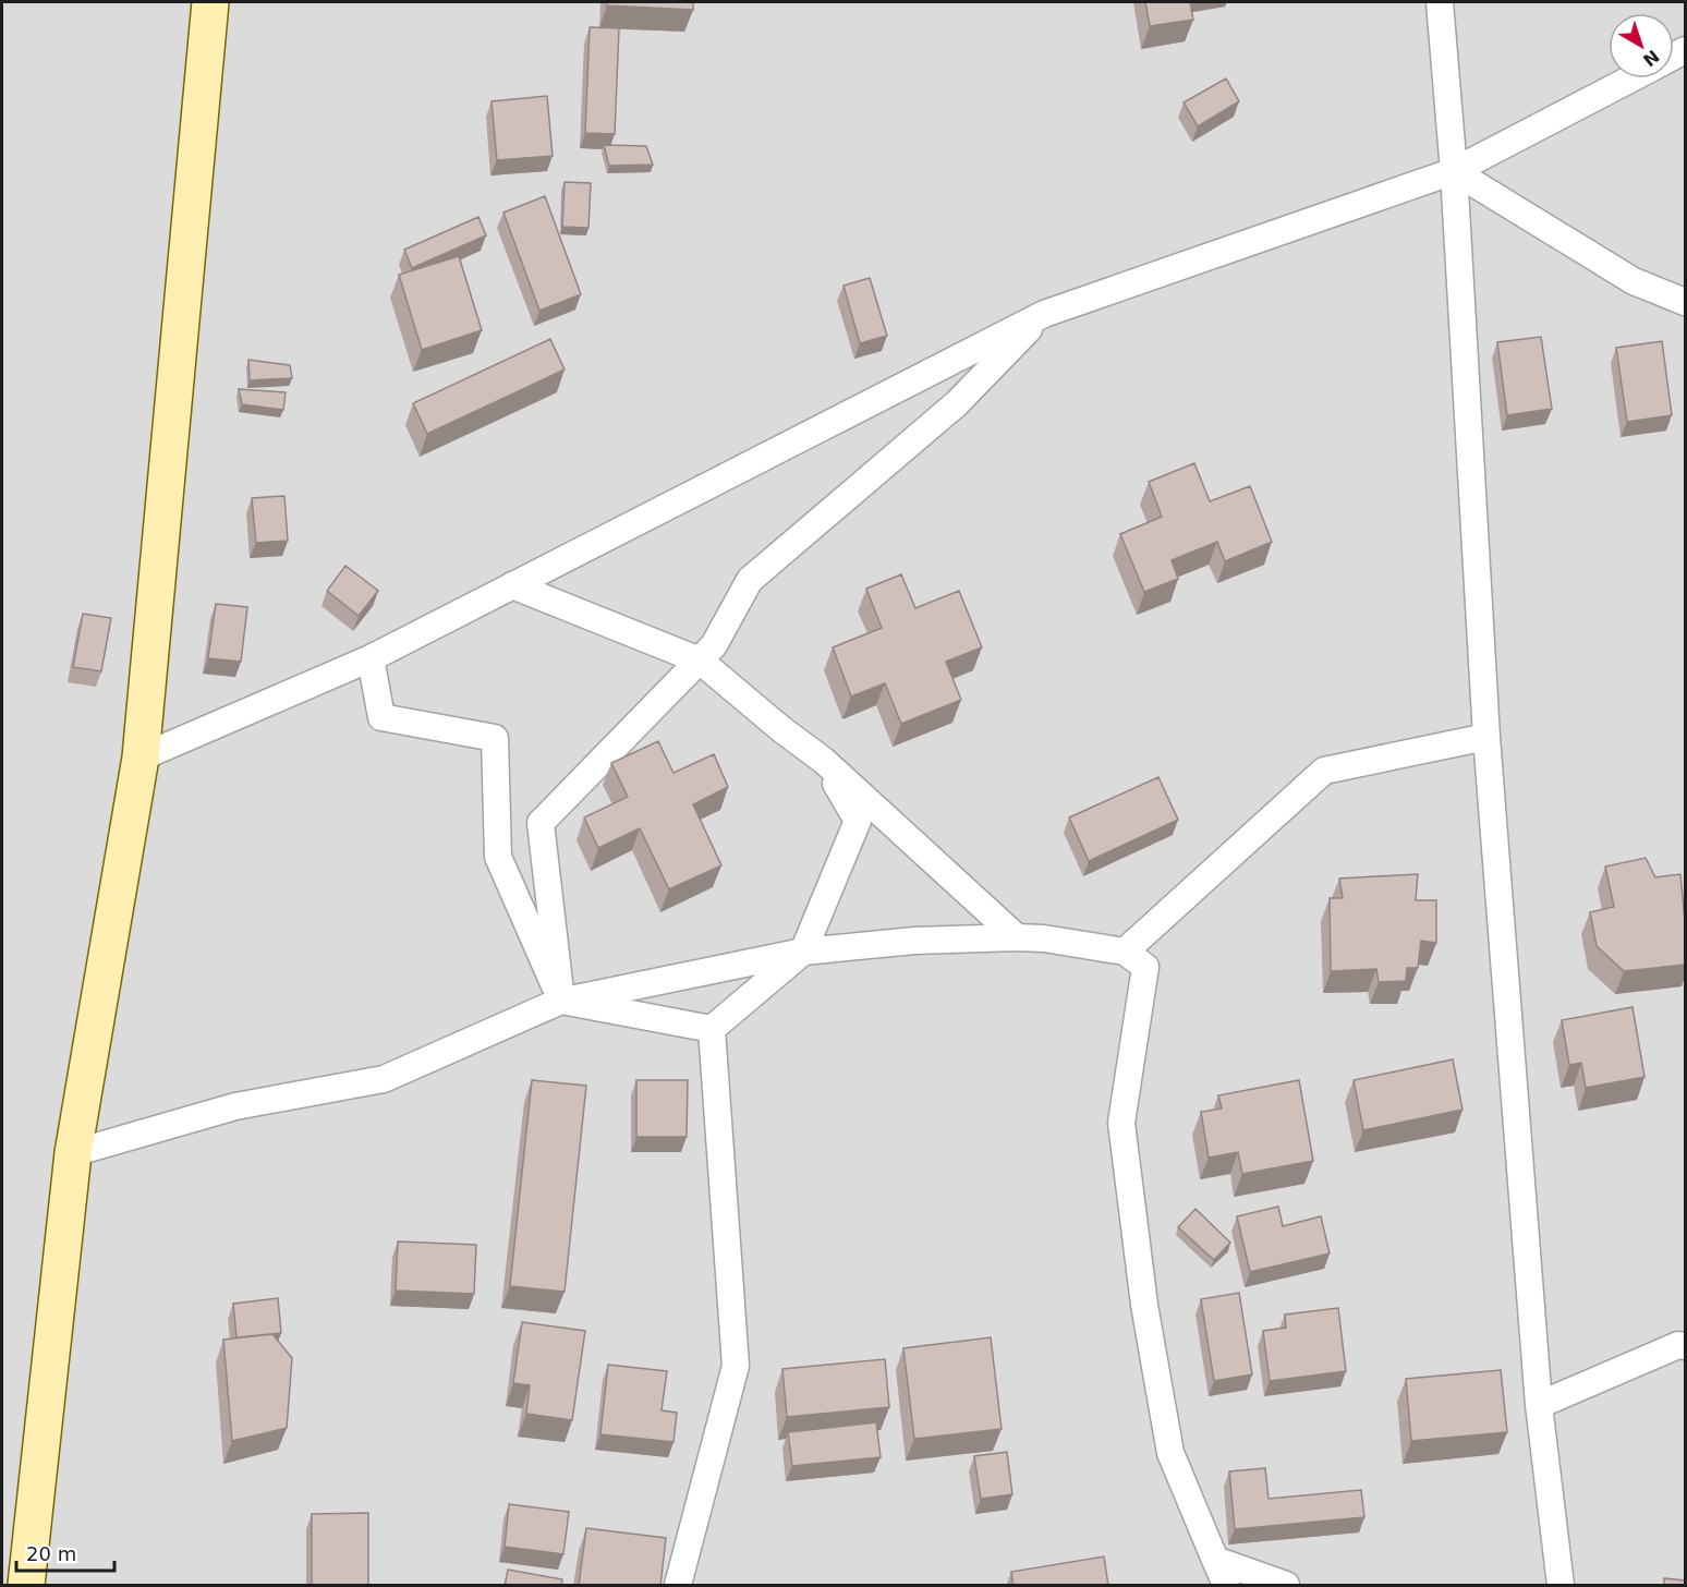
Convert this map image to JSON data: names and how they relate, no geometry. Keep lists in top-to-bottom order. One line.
{"scale_bar":"20 m","north":"bottom right"}
